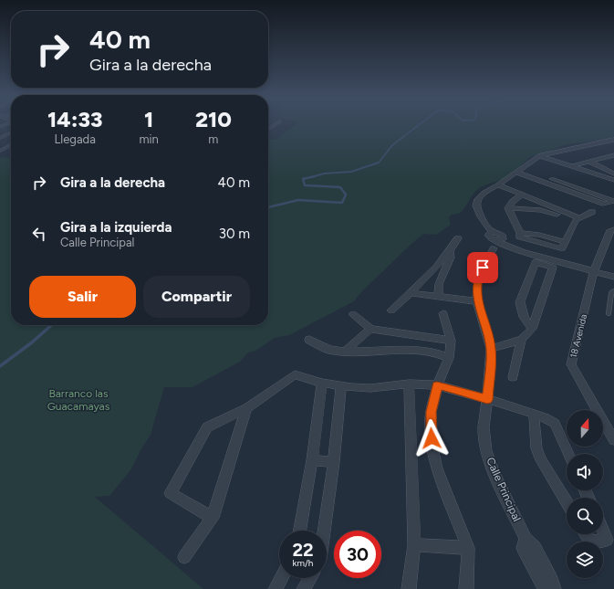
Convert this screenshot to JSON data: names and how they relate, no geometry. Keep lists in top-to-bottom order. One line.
{"streets":{"street":["18 Avenida","Calle Principal"]},"parks":["Barranco las Guacamayas"],"north":"top","page":{"turn":["40 m","Gira a la derecha"],"eta":["14:33","Llegada","1","min","210","m"],"list":[{"name":"Gira a la derecha","value":"40 m"},{"name":"Gira a la izquierda","note":"Calle Principal","value":"30 m"}],"buttons":["Salir","Compartir"],"speed":"22 km/h","limit":"30"}}
